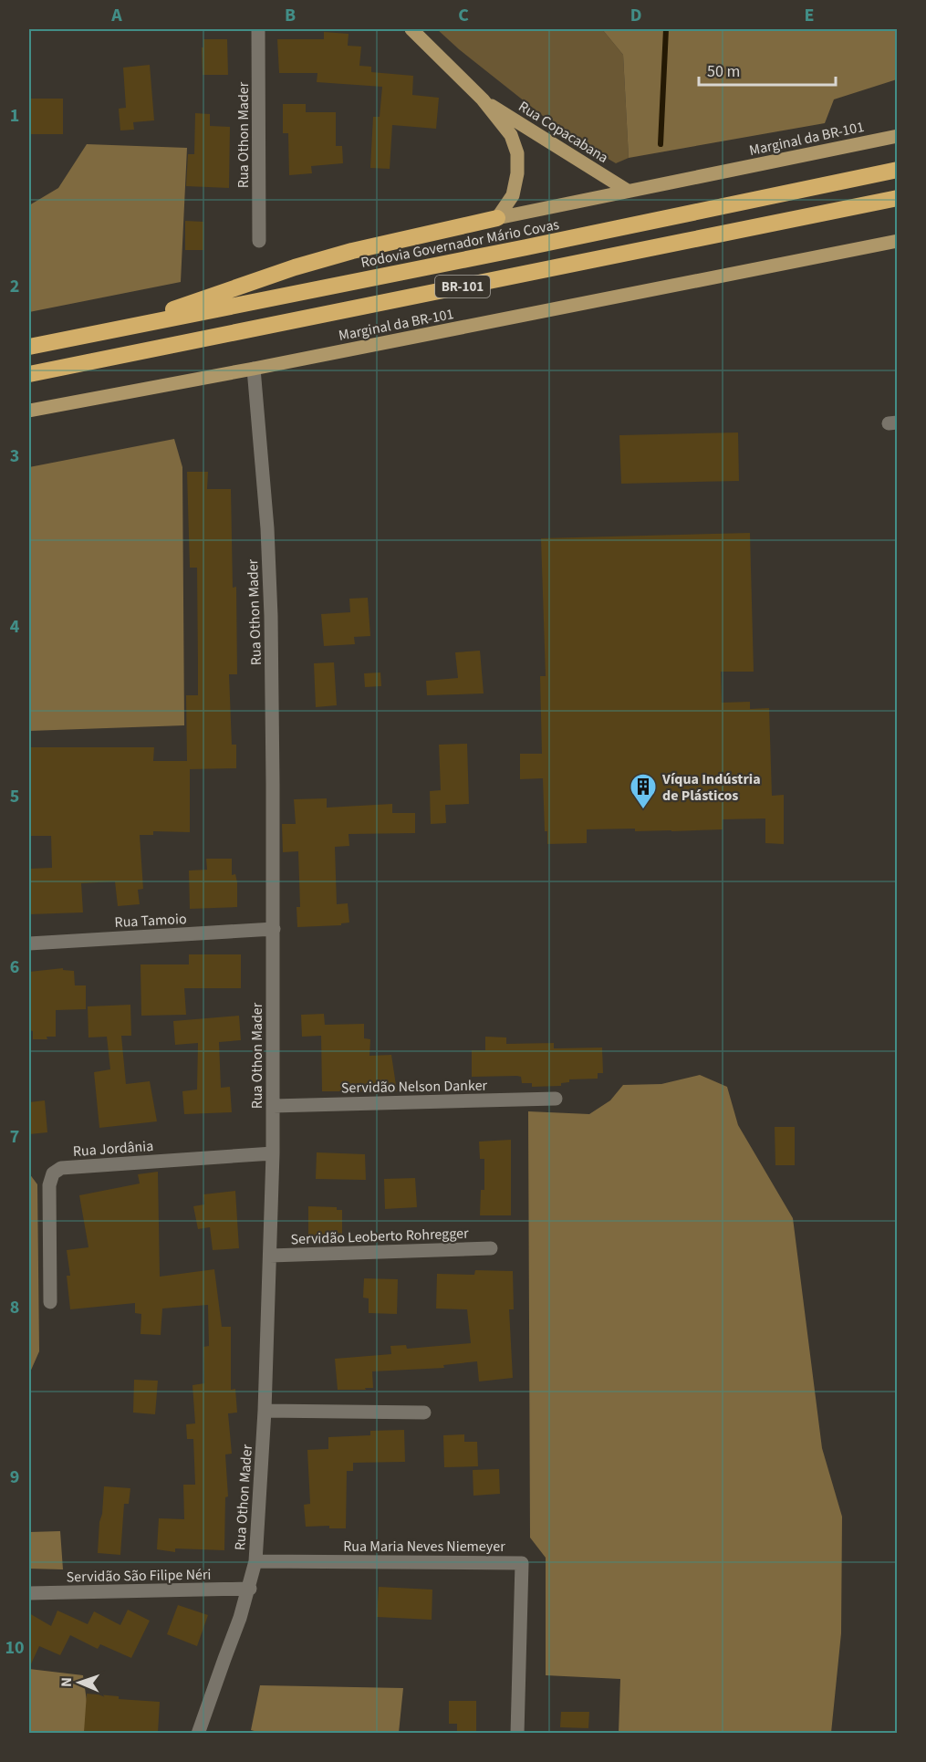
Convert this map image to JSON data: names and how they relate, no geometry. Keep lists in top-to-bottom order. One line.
{"streets":{"highway":["Rodovia Governador Mário Covas","BR-101"],"main road":["Rua Copacabana","Marginal da BR-101"],"street":["Rua Othon Mader","Rua Tamoio","Servidão Nelson Danker","Rua Jordânia","Servidão Leoberto Rohregger","Rua Maria Neves Niemeyer","Servidão São Filipe Néri"]},"crossings":[["Rua Copacabana","Marginal da BR-101"],["Rua Othon Mader","Marginal da BR-101"],["Rua Othon Mader","Rua Tamoio"],["Rua Othon Mader","Servidão Nelson Danker"],["Rua Othon Mader","Rua Jordânia"],["Rua Othon Mader","Servidão Leoberto Rohregger"],["Rua Othon Mader","Rua Maria Neves Niemeyer"],["Rua Othon Mader","Servidão São Filipe Néri"]],"places":{"building":["Víqua Indústria de Plásticos"]},"scale_bar":"50 m","north":"left","grid":{"columns":["A","B","C","D","E"],"rows":["1","2","3","4","5","6","7","8","9","10"]}}
